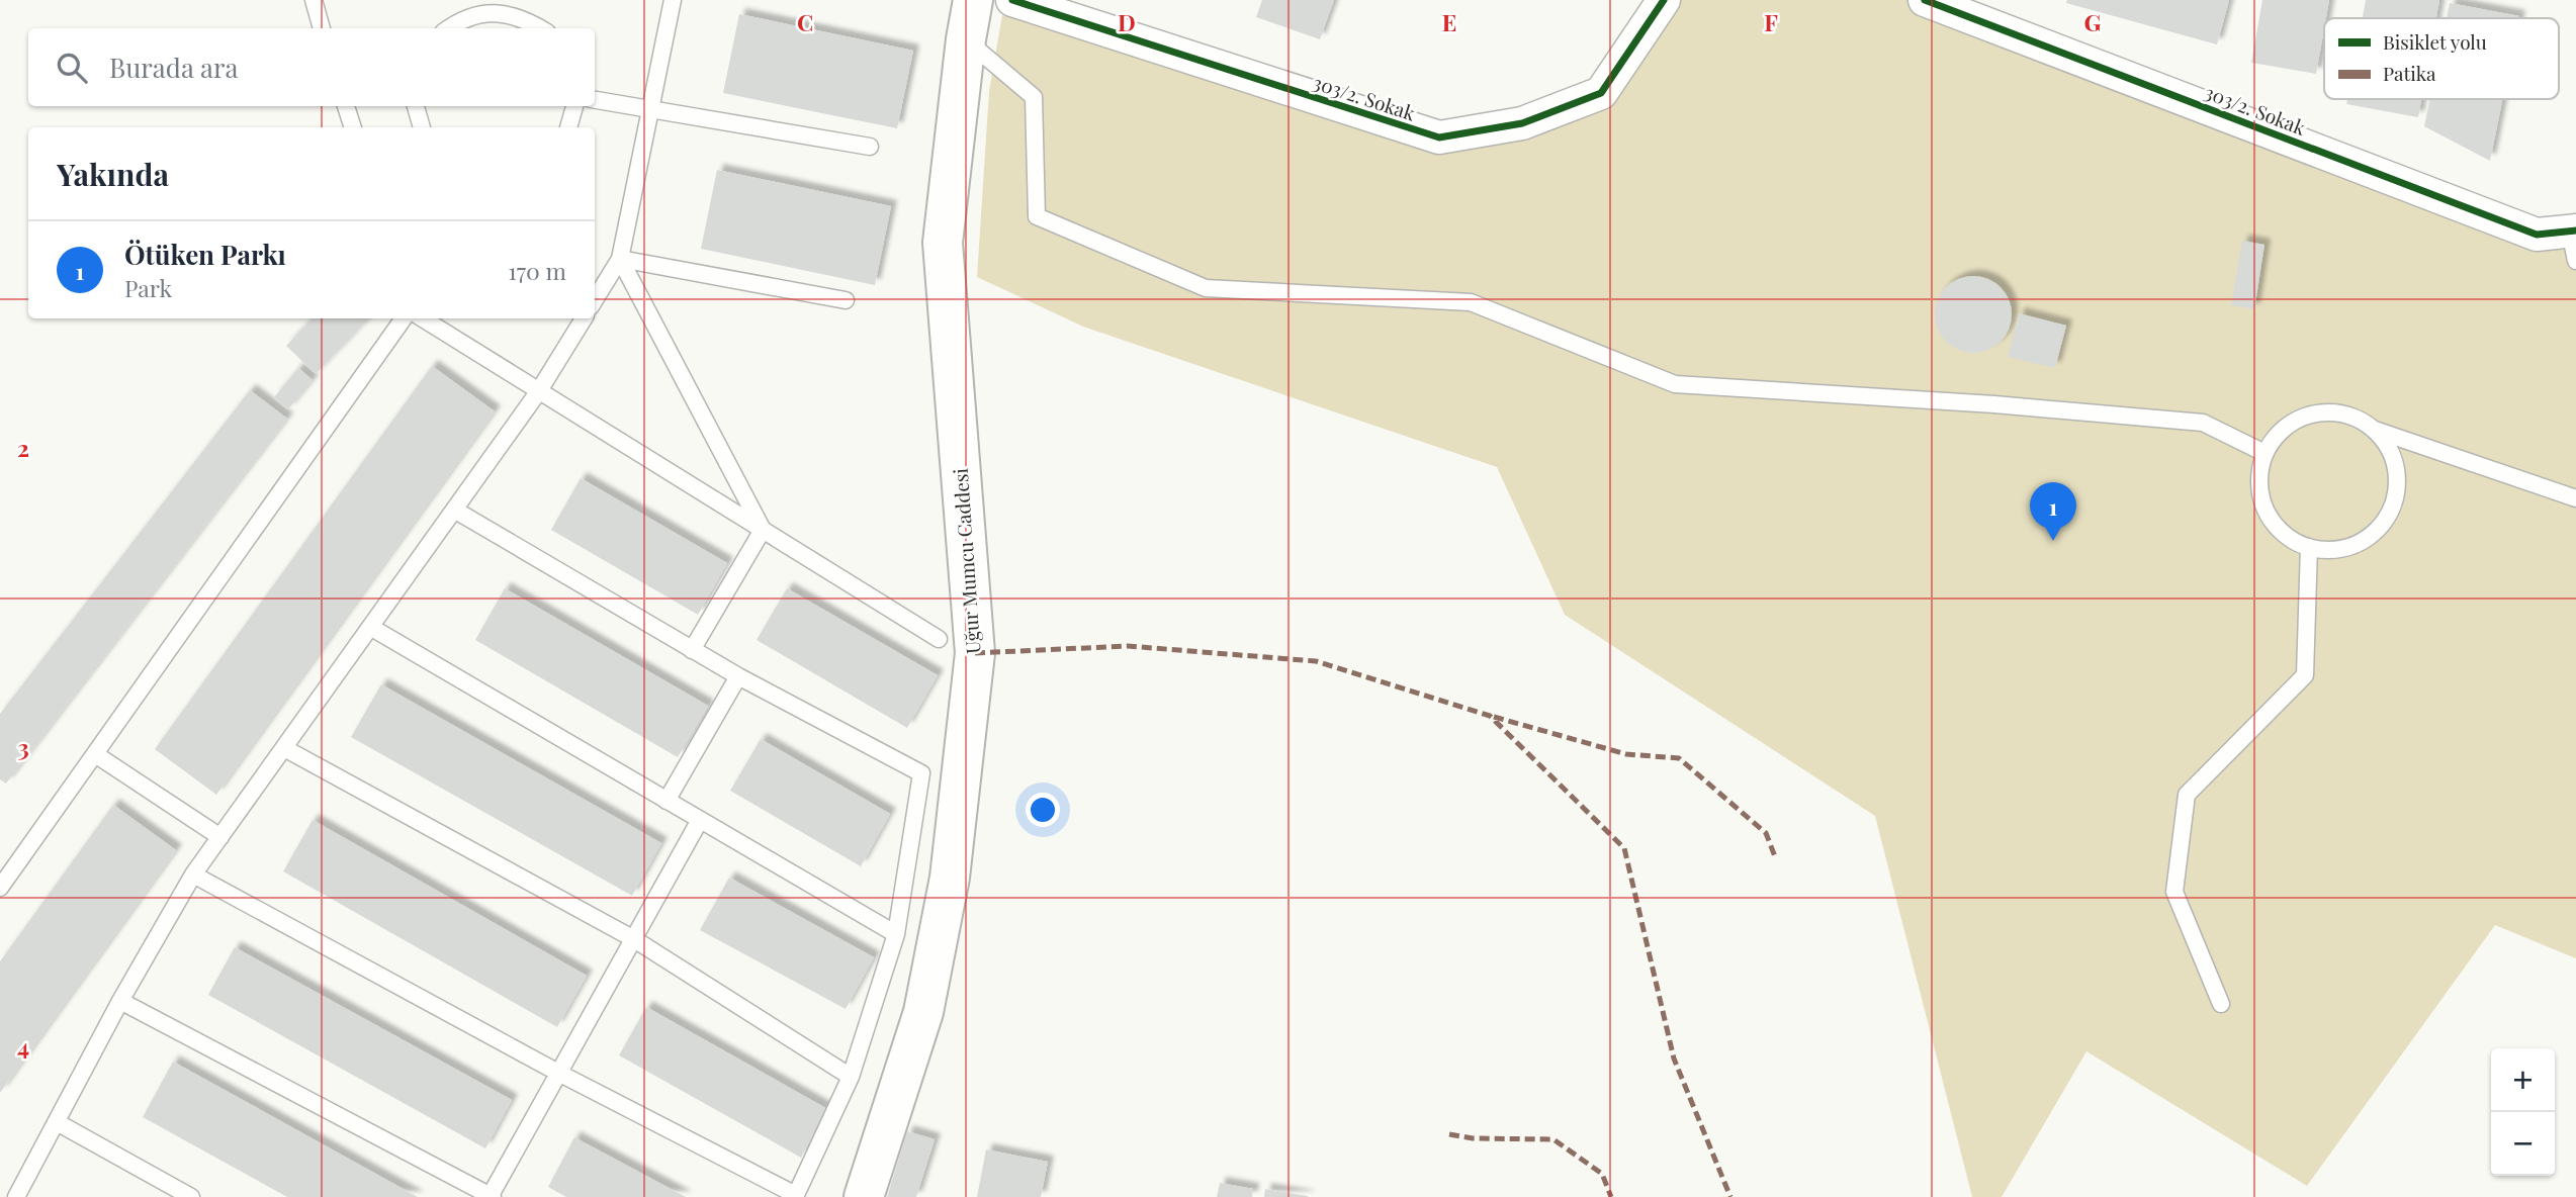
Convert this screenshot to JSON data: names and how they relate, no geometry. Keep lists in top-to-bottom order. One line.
{"streets":{"main road":["Uğur Mumcu Caddesi"],"street":["303/2. Sokak"]},"legend":["Bisiklet yolu","Patika"],"page":{"search":"Burada ara","heading":"Yakında","list":[{"mark":"1","name":"Ötüken Parkı","note":"Park","value":"170 m"}],"pins":"1","map_buttons":["+","−"]},"grid":{"columns":["C","D","E","F","G"],"rows":["2","3","4"]}}
